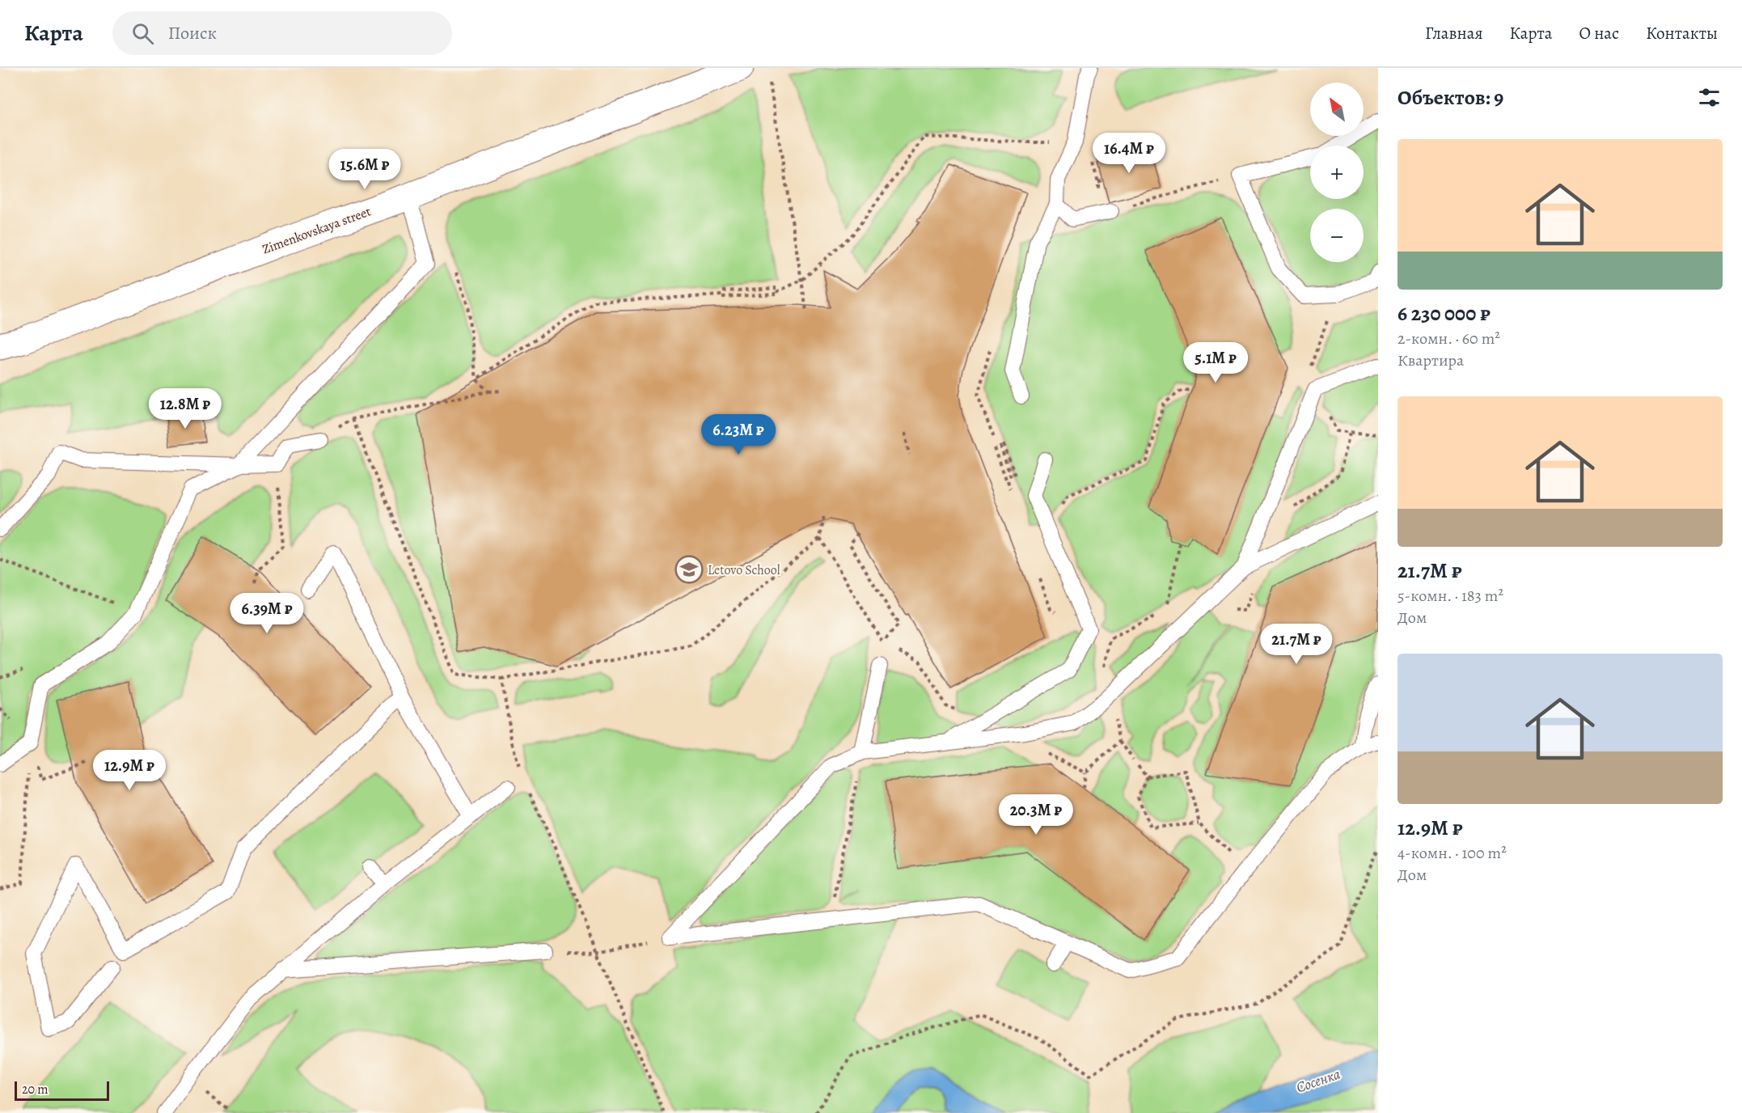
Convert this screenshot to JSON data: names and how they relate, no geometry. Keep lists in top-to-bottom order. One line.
{"streets":{"street":["Zimenkovskaya street"]},"water":["Сосенка"],"places":{"school or university":["Letovo School"]},"scale_bar":"20 m","north":"top left","page":{"header":"Карта","search":"Поиск","nav":["Главная","Карта","О нас","Контакты"],"heading":"Объектов: 9","map_buttons":["+","−"],"list":[{"name":"6 230 000 ₽","note":"2-комн. · 60 m² · Квартира"},{"name":"21.7M ₽","note":"5-комн. · 183 m² · Дом"},{"name":"12.9M ₽","note":"4-комн. · 100 m² · Дом"}],"price":["16.4M ₽","15.6M ₽","5.1M ₽","12.8M ₽","6.23M ₽","6.39M ₽","21.7M ₽","12.9M ₽","20.3M ₽"],"scale":"20 m"}}
